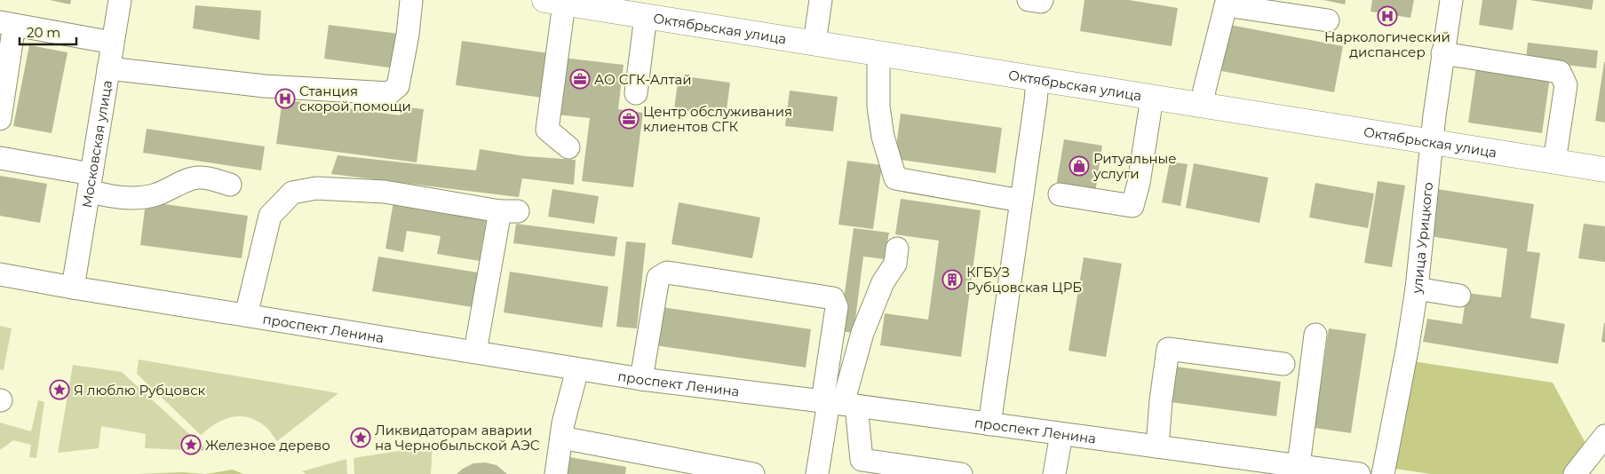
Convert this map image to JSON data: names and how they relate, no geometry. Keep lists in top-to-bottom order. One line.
{"streets":{"main road":["Октябрьская улица"],"street":["Московская улица","улица Урицкого","проспект Ленина"]},"crossings":[["Октябрьская улица","улица Урицкого"],["Московская улица","проспект Ленина"]],"places":{"hospital":["Наркологический диспансер","Станция скорой помощи"],"office":["АО СГК-Алтай","Центр обслуживания клиентов СГК"],"shop":["Ритуальные услуги"],"building":["КГБУЗ Рубцовская ЦРБ"],"place":["Я люблю Рубцовск","Ликвидаторам аварии на Чернобыльской АЭС","Железное дерево"]},"scale_bar":"20 m"}
